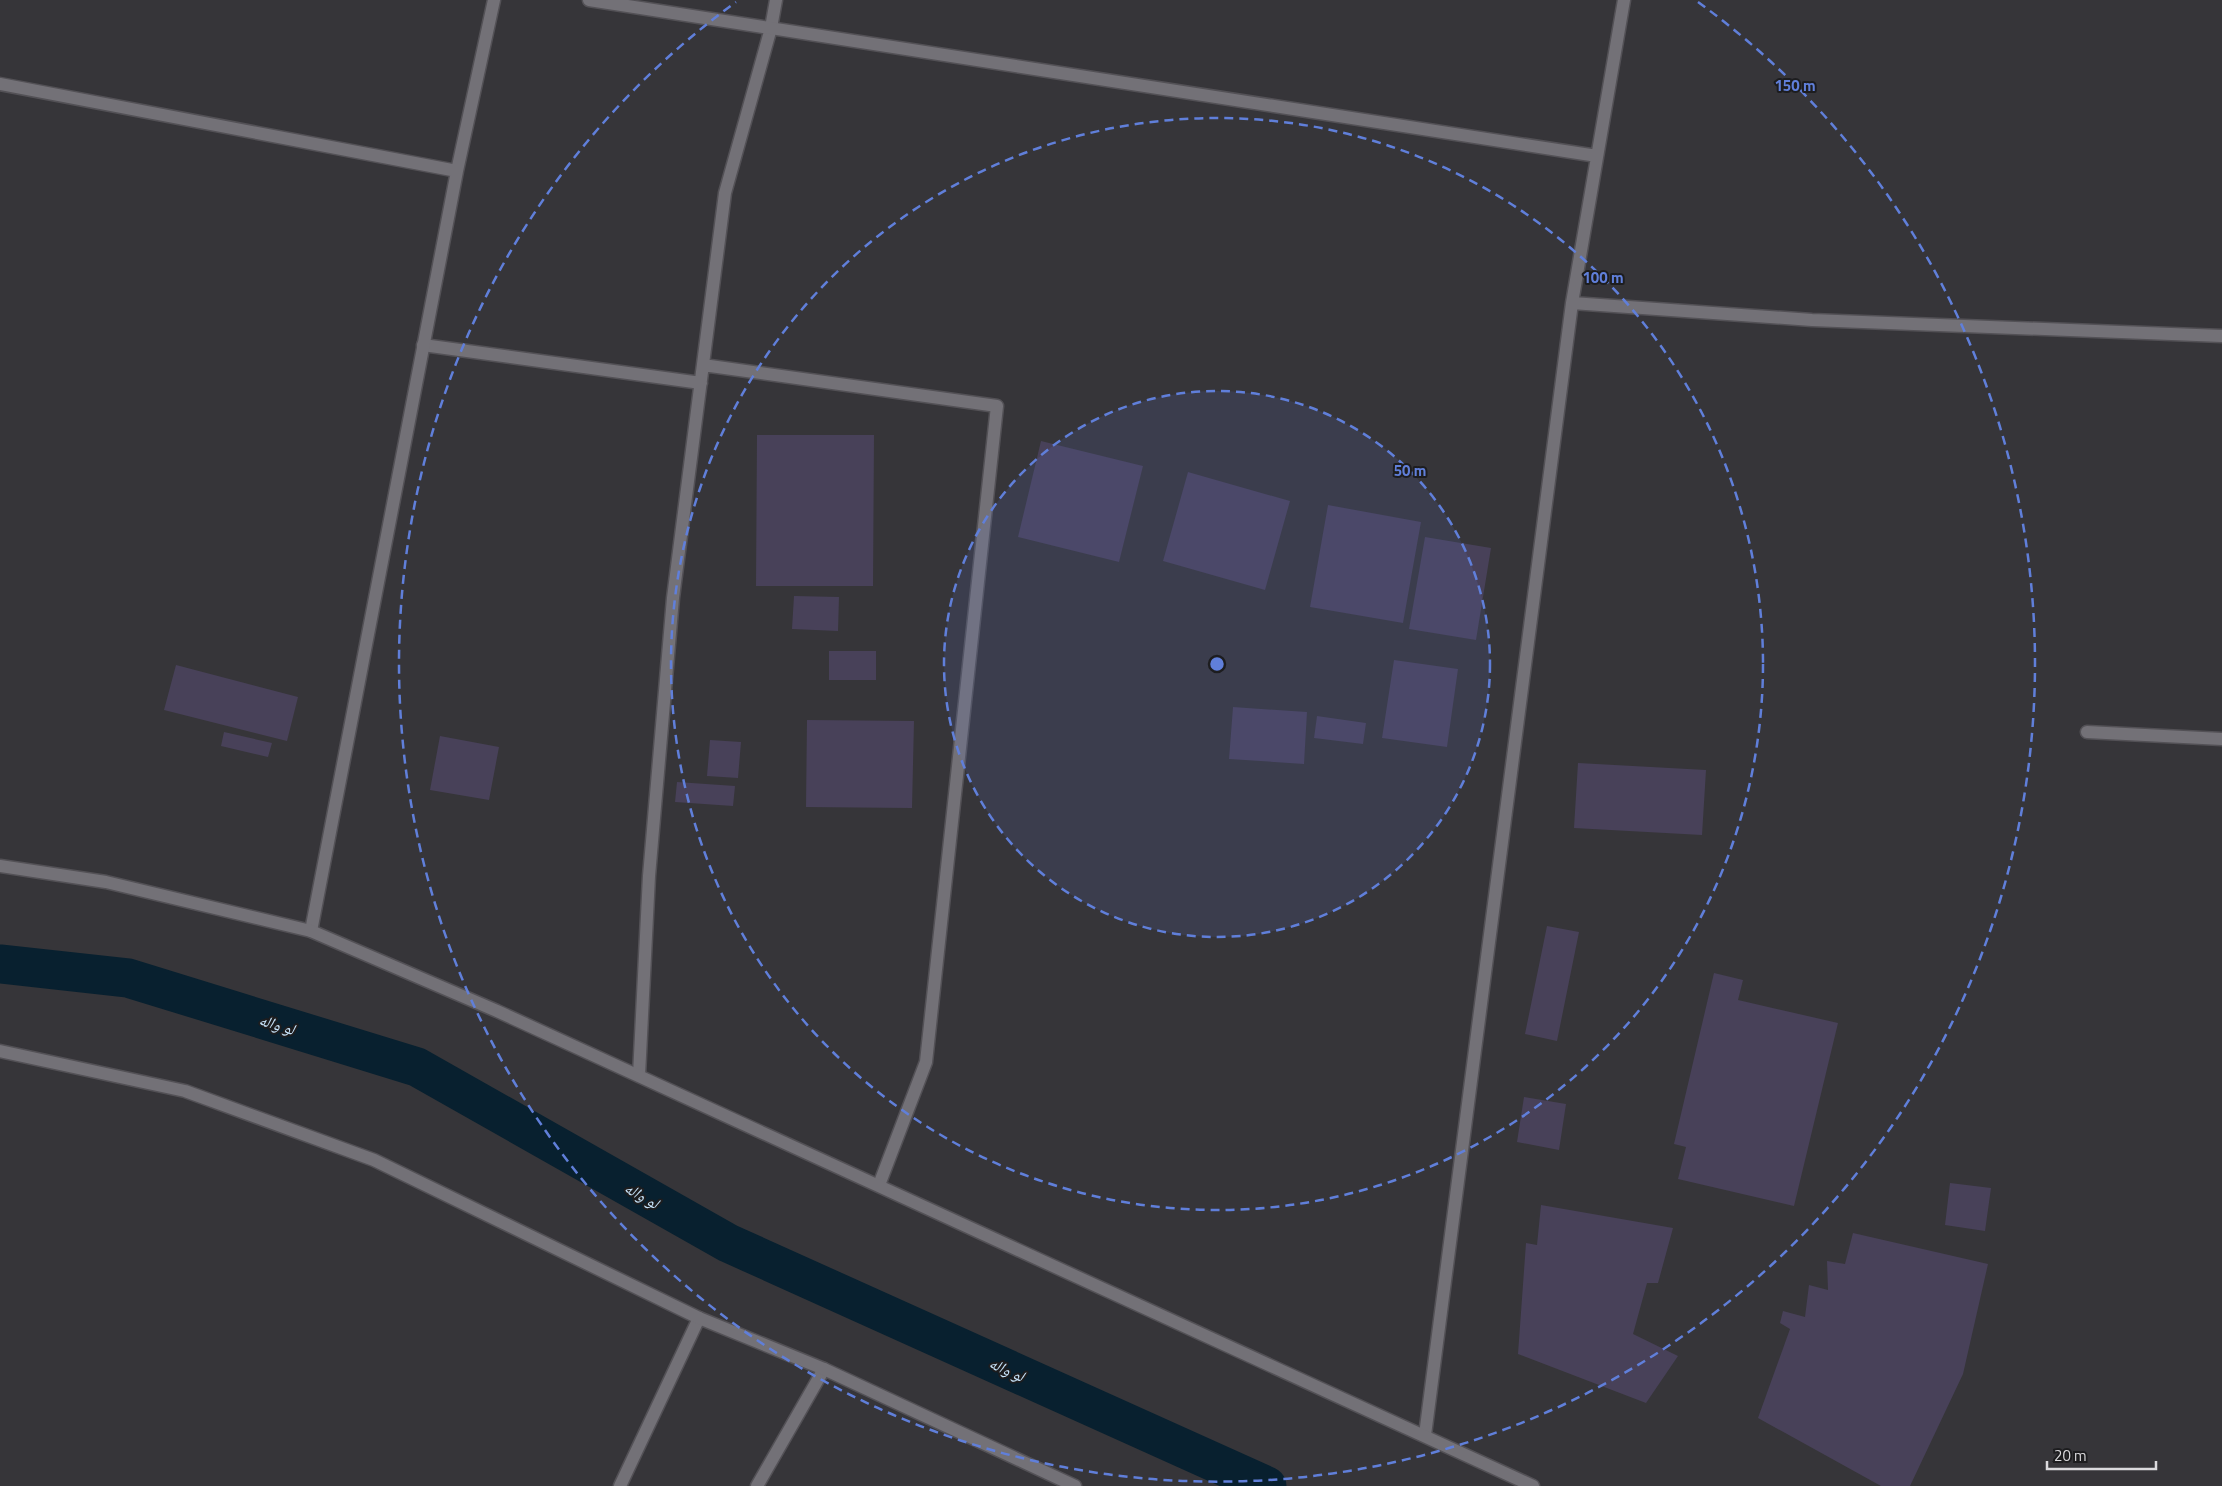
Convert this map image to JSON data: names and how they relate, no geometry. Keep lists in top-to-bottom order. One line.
{"water":["لو واله"],"scale_bar":"20 m","rings":["150 m","100 m","50 m"]}
